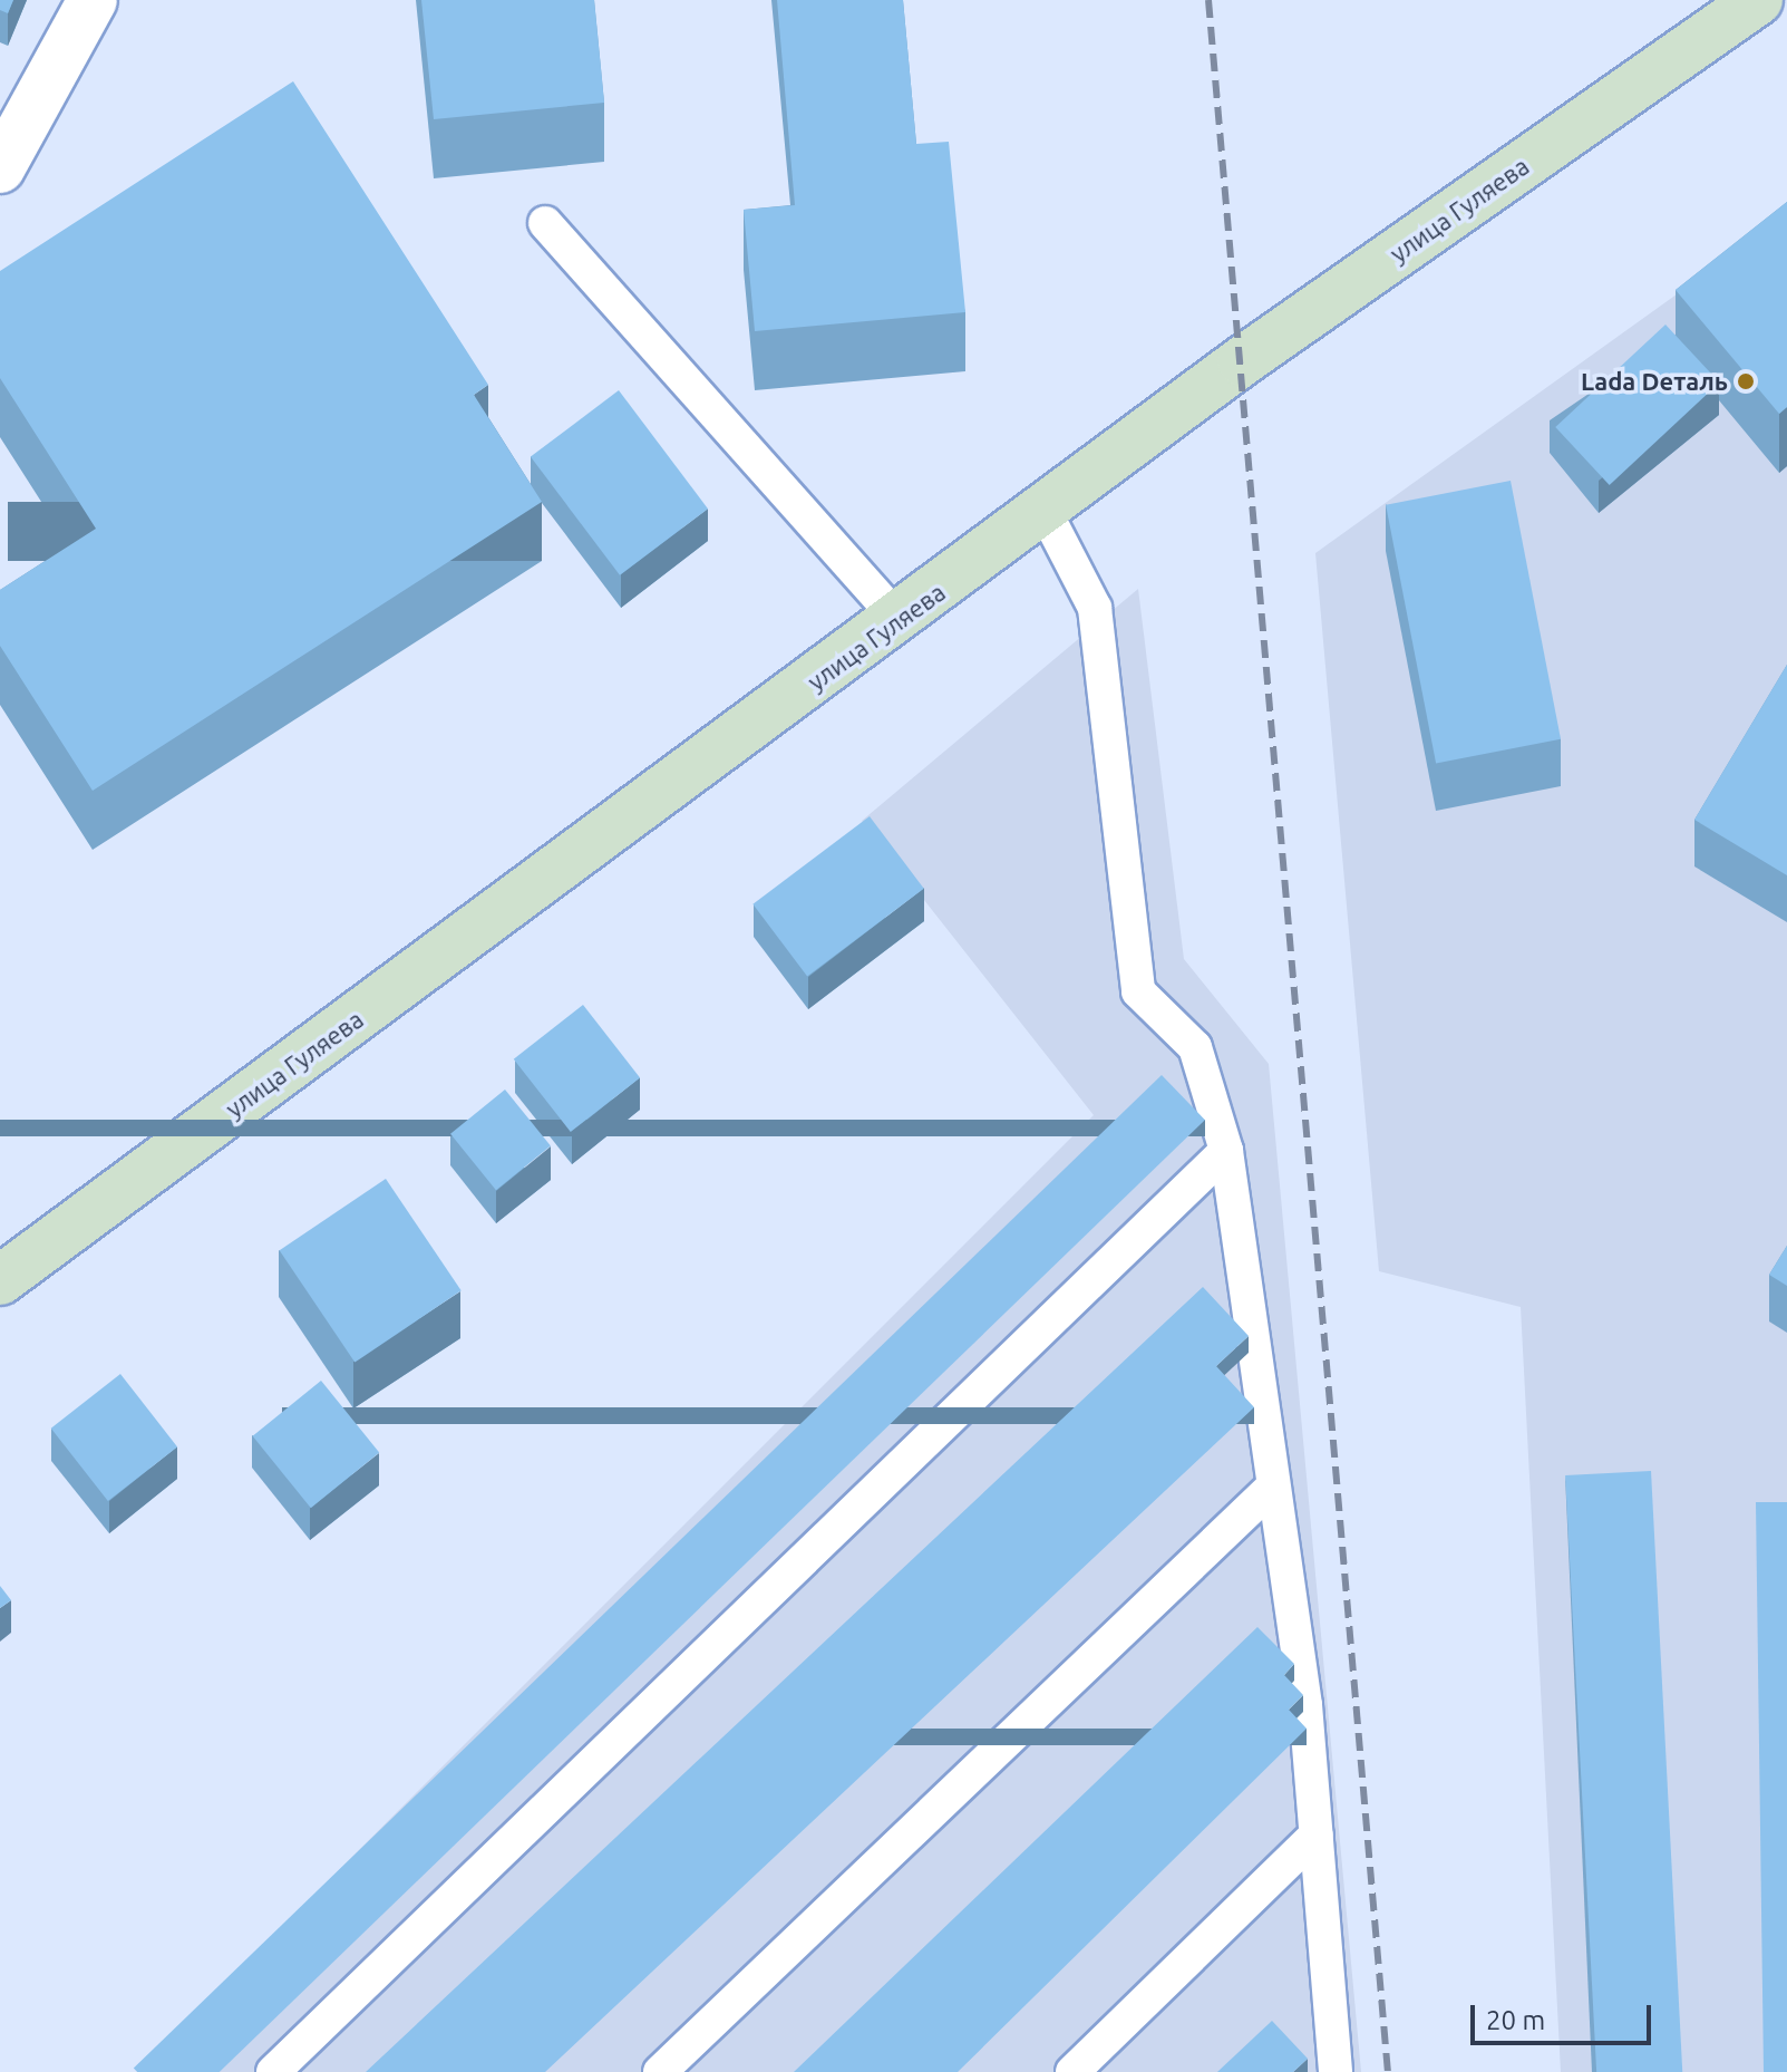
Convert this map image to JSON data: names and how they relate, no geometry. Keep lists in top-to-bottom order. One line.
{"streets":{"main road":["улица Гуляева"]},"places":["Lada Dеталь"],"scale_bar":"20 m"}
